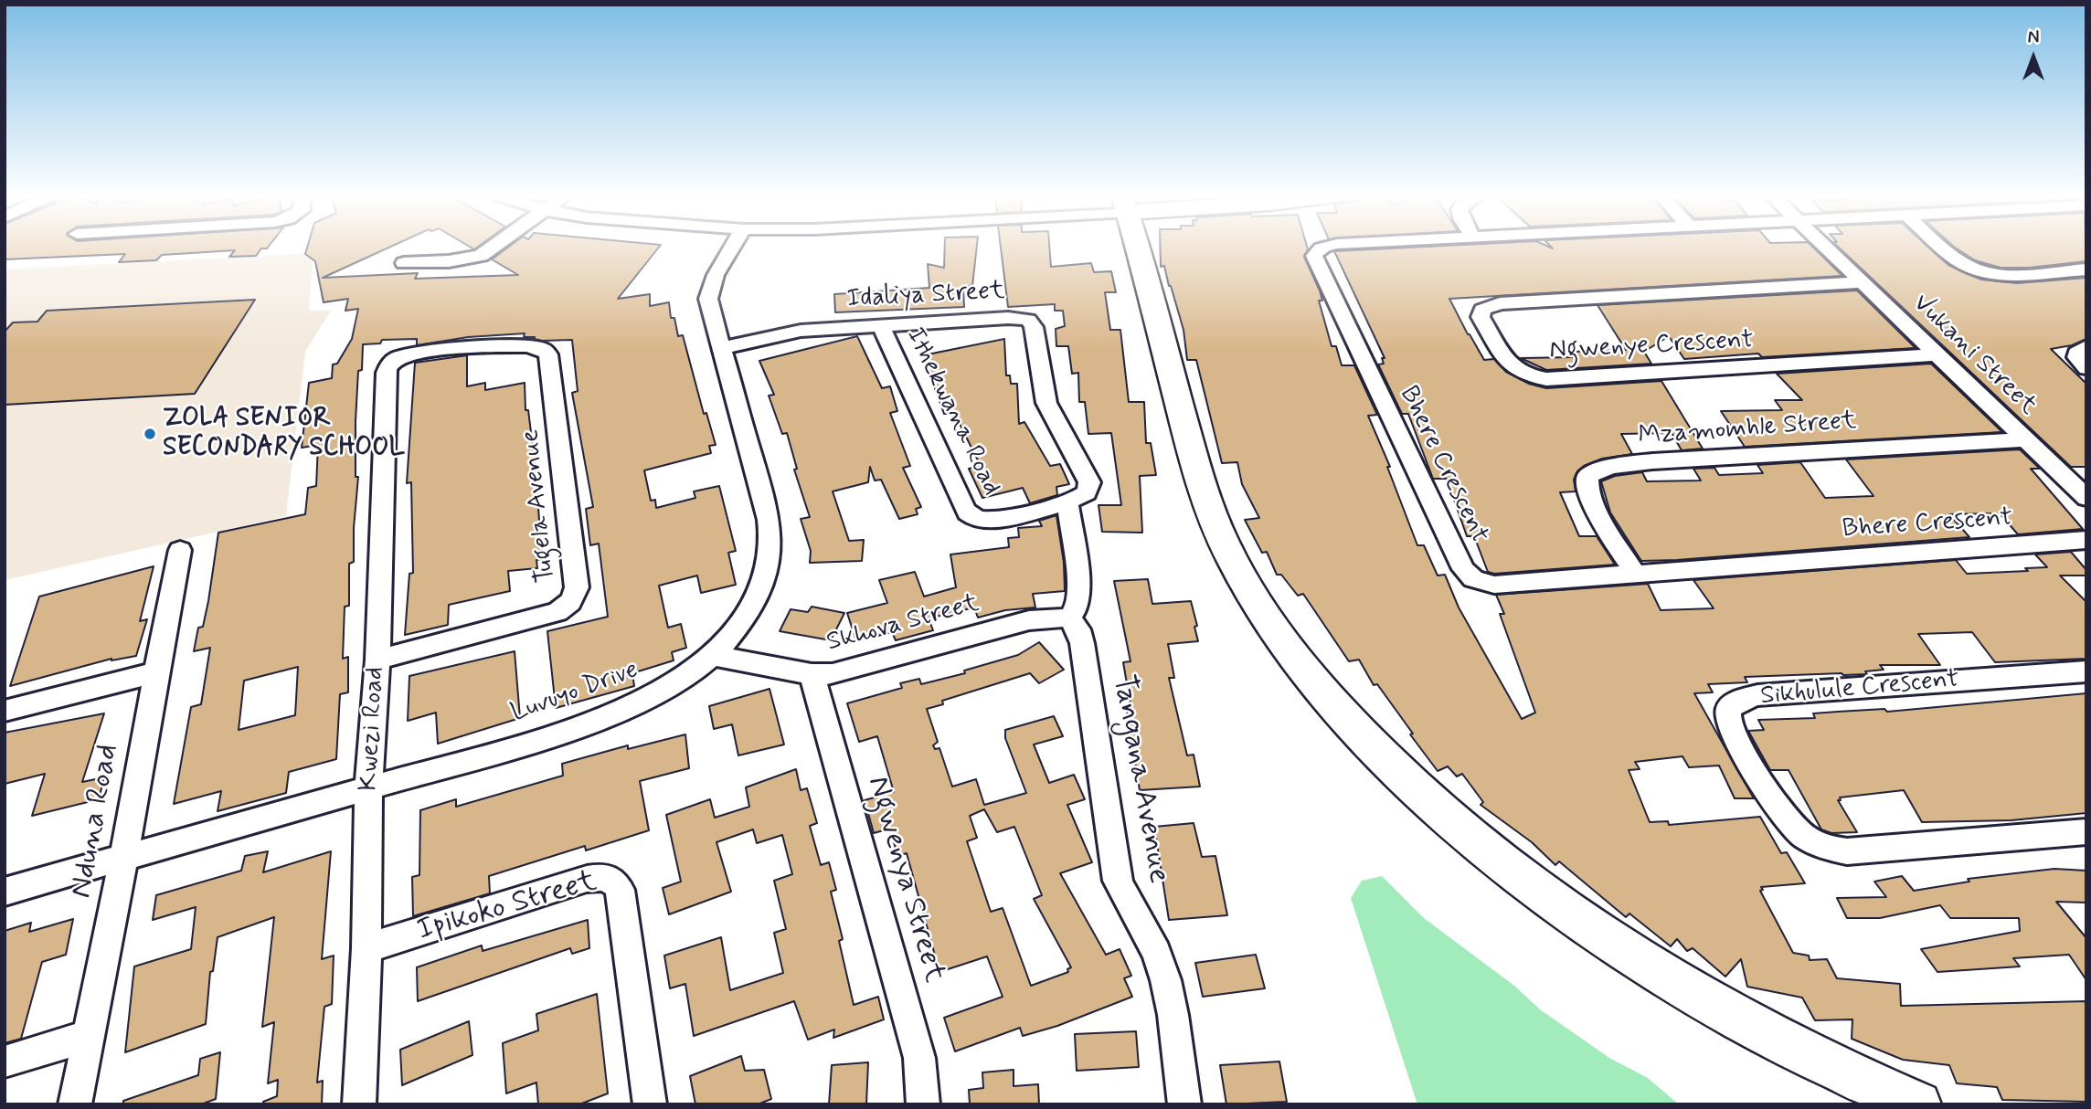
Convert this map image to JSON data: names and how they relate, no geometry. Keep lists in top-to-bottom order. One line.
{"streets":{"street":["Idaliya Street","Ngwenye Crescent","Vukani Street","Ithekwana Road","Mzamomhle Street","Bhere Crescent","Tugela Avenue","Skhova Street","Sikhulule Crescent","Luvuyo Drive","Kwezi Road","Tangana Avenue","Nduna Road","Ngwenya Street","Ipikoko Street"]},"crossings":[["Idaliya Street","Ithekwana Road"],["Idaliya Street","Luvuyo Drive"],["Ngwenye Crescent","Vukani Street"],["Vukani Street","Mzamomhle Street"],["Mzamomhle Street","Bhere Crescent"],["Tugela Avenue","Kwezi Road"],["Skhova Street","Luvuyo Drive"],["Skhova Street","Tangana Avenue"],["Skhova Street","Ngwenya Street"],["Luvuyo Drive","Kwezi Road"],["Luvuyo Drive","Nduna Road"],["Kwezi Road","Ipikoko Street"]],"places":["ZOLA SENIOR SECONDARY SCHOOL"],"north":"top"}
